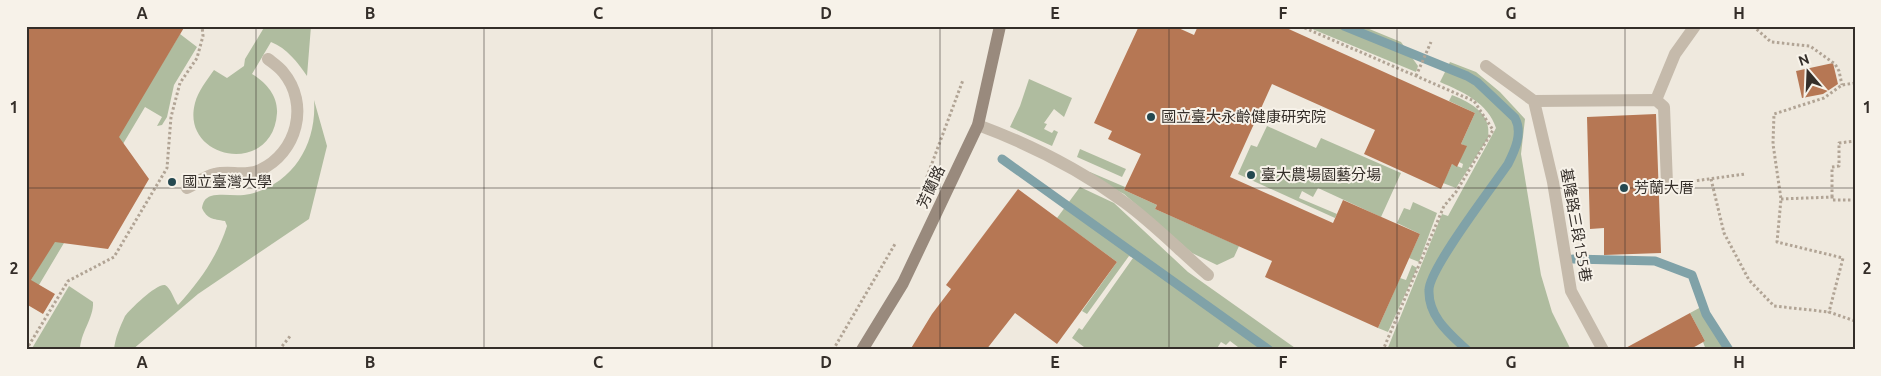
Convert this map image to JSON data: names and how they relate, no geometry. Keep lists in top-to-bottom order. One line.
{"streets":{"street":["芳蘭路","基隆路三段155巷"]},"places":["國立臺大永齡健康研究院","臺大農場園藝分場","國立臺灣大學","芳蘭大厝"],"north":"top","grid":{"columns":["A","B","C","D","E","F","G","H"],"rows":["1","2"]}}
